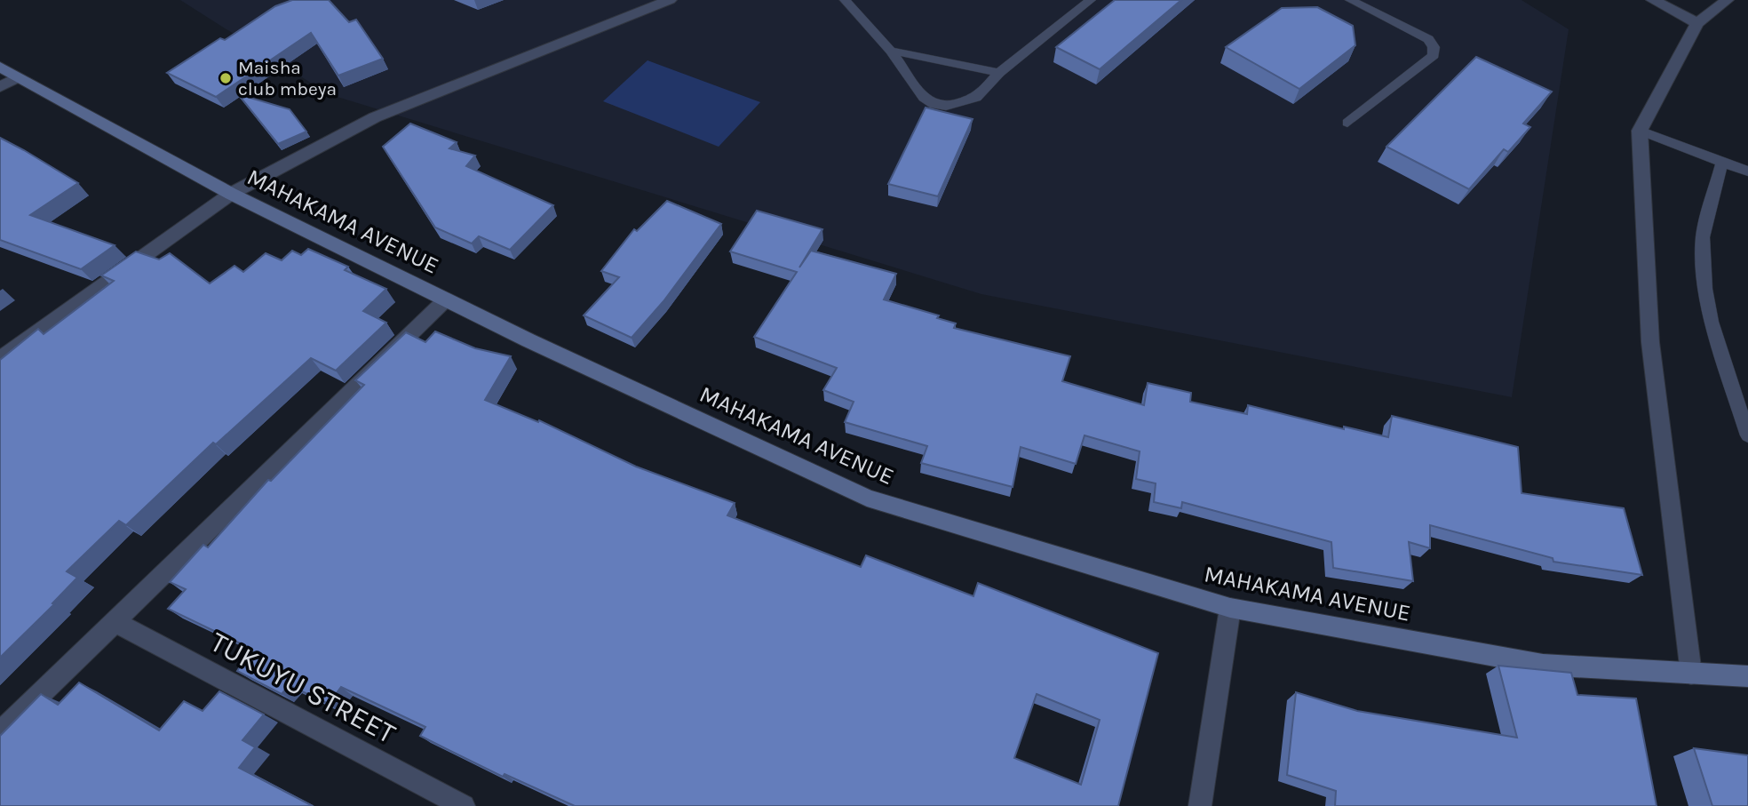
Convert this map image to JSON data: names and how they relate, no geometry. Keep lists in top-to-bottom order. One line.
{"streets":{"street":["MAHAKAMA AVENUE","TUKUYU STREET"]},"places":["Maisha club mbeya"]}
